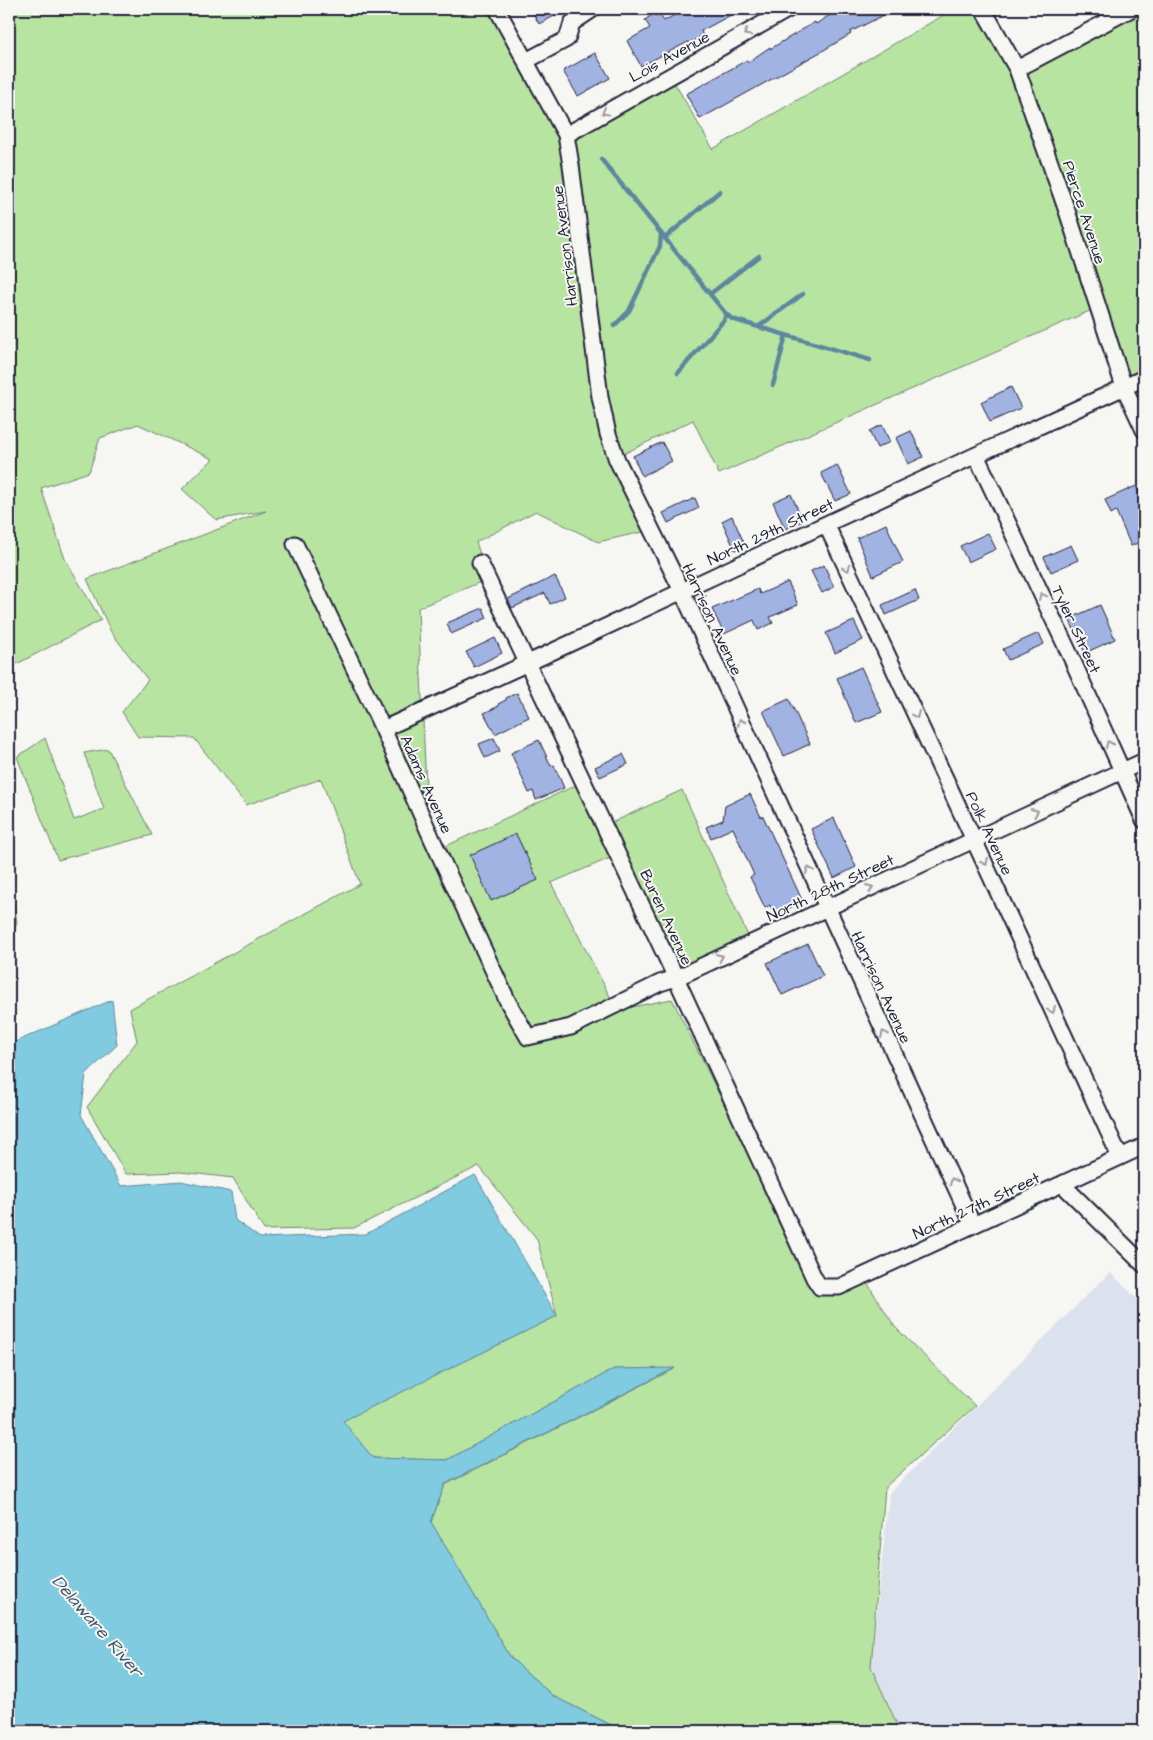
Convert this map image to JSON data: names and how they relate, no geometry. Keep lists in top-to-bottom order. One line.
{"streets":{"street":["Lois Avenue","Pierce Avenue","Harrison Avenue","North 29th Street","Tyler Street","Adams Avenue","Polk Avenue","North 28th Street","Buren Avenue","North 27th Street"]},"crossings":[["Lois Avenue","Harrison Avenue"],["Pierce Avenue","North 29th Street"],["Harrison Avenue","North 29th Street"],["Harrison Avenue","North 28th Street"],["Harrison Avenue","North 27th Street"],["North 29th Street","Tyler Street"],["North 29th Street","Adams Avenue"],["North 29th Street","Polk Avenue"],["North 29th Street","Buren Avenue"],["Tyler Street","North 28th Street"],["Adams Avenue","North 28th Street"],["Polk Avenue","North 28th Street"],["Polk Avenue","North 27th Street"],["North 28th Street","Buren Avenue"],["Buren Avenue","North 27th Street"]],"one_way":["Harrison Avenue","Tyler Street","Polk Avenue","North 28th Street"],"water":["Delaware River"]}
